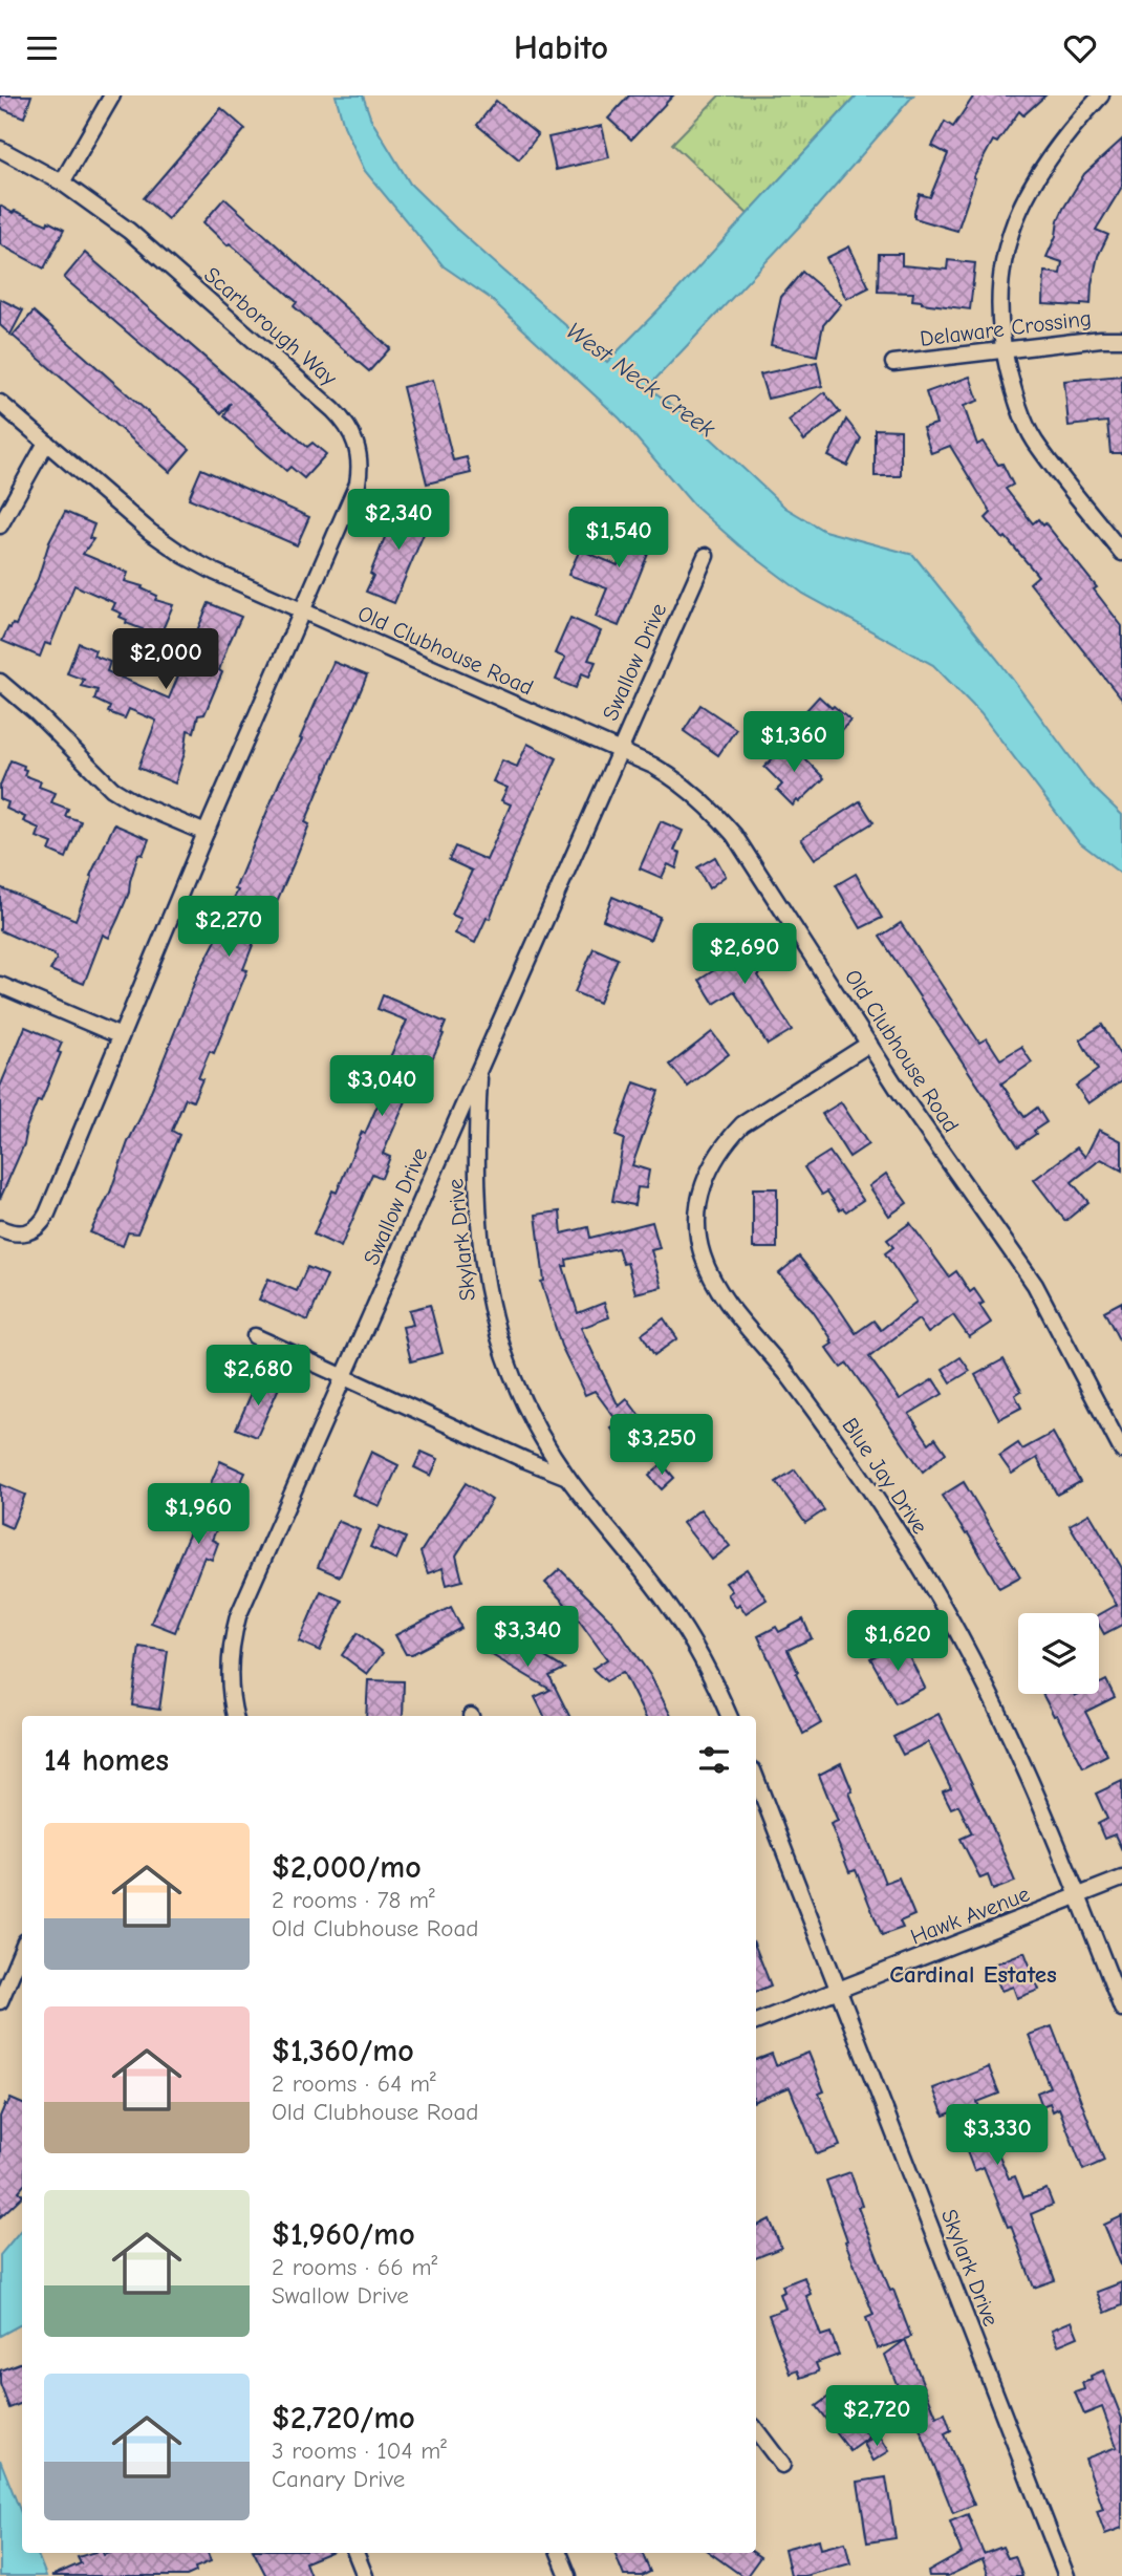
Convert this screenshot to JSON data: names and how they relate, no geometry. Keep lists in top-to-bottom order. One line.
{"streets":{"street":["Scarborough Way","Delaware Crossing","Old Clubhouse Road","Swallow Drive","Skylark Drive","Blue Jay Drive","Hawk Avenue"]},"crossings":[["Scarborough Way","Old Clubhouse Road"],["Old Clubhouse Road","Swallow Drive"],["Old Clubhouse Road","Blue Jay Drive"],["Swallow Drive","Skylark Drive"],["Skylark Drive","Hawk Avenue"],["Blue Jay Drive","Hawk Avenue"]],"districts":["Cardinal Estates"],"water":["West Neck Creek"],"page":{"header":"Habito","price":["$2,340","$1,540","$2,000","$1,360","$2,270","$2,690","$3,040","$2,680","$3,250","$1,960","$3,340","$1,620","$3,330","$2,720"],"heading":"14 homes","list":[{"name":"$2,000/mo","note":"2 rooms · 78 m² · Old Clubhouse Road"},{"name":"$1,360/mo","note":"2 rooms · 64 m² · Old Clubhouse Road"},{"name":"$1,960/mo","note":"2 rooms · 66 m² · Swallow Drive"},{"name":"$2,720/mo","note":"3 rooms · 104 m² · Canary Drive"}]}}
